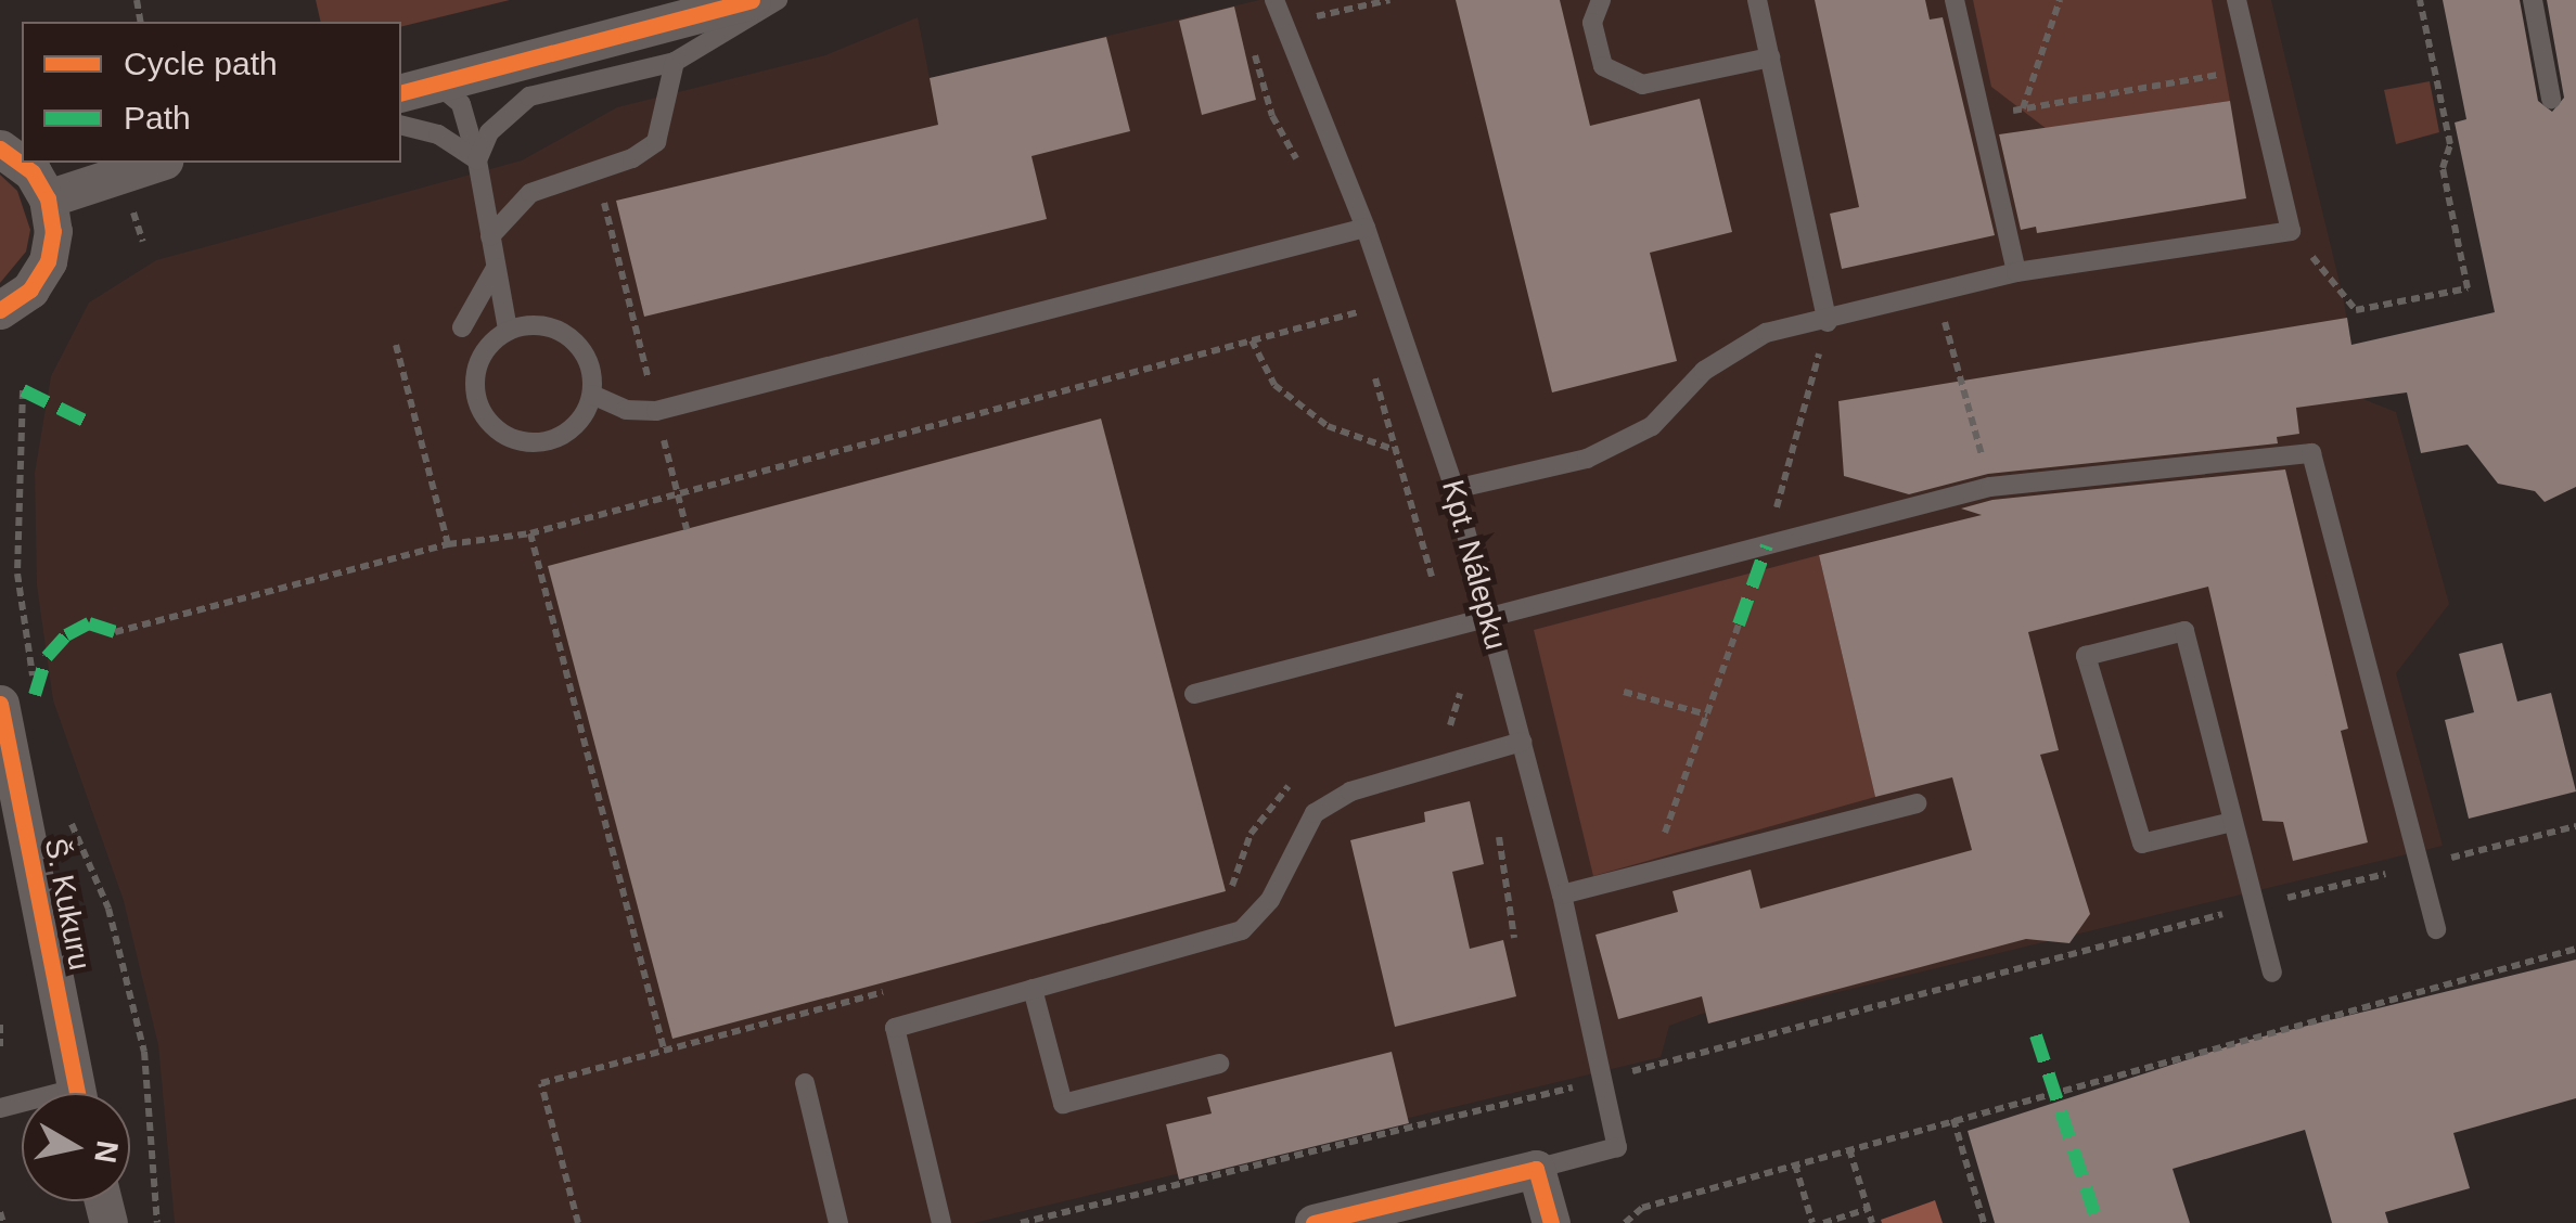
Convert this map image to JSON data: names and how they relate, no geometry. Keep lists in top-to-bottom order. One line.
{"streets":{"street":["Š. Kukuru"],"lane":["Kpt. Nálepku"]},"legend":["Cycle path","Path"],"north":"right"}
